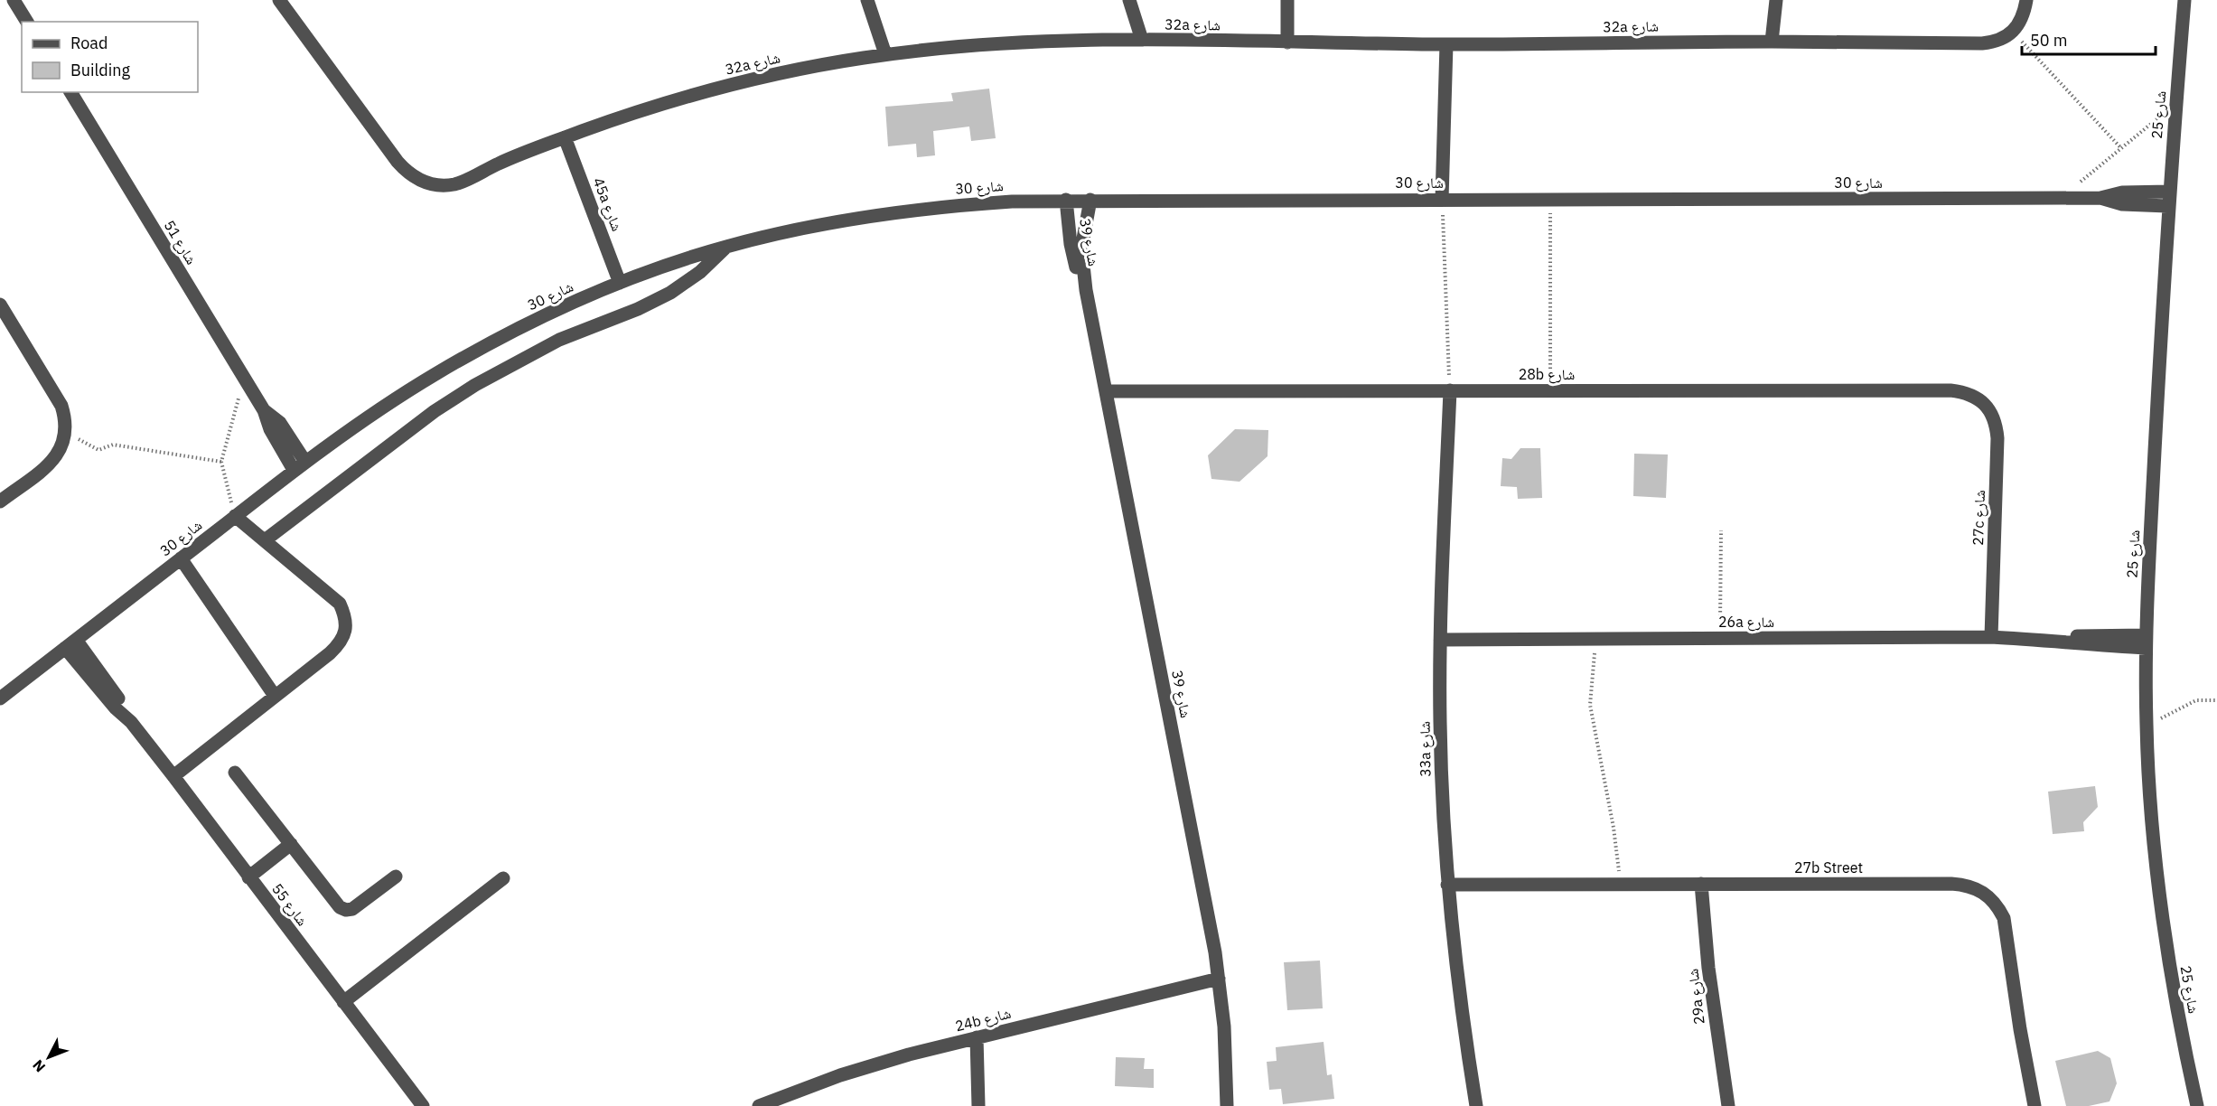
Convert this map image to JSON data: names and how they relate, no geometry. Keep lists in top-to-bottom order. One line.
{"streets":{"street":["32a شارع","شارع 25","شارع 30","45a شارع","شارع 51","شارع 39","28b شارع","27c شارع","26a شارع","33a شارع","27b Street","شارع 55","29a شارع","24b شارع"]},"crossings":[["32a شارع","45a شارع"],["شارع 25","شارع 30"],["شارع 25","26a شارع"],["شارع 30","45a شارع"],["شارع 30","شارع 51"],["شارع 30","شارع 39"],["شارع 30","شارع 55"],["شارع 39","28b شارع"],["شارع 39","24b شارع"],["28b شارع","27c شارع"],["28b شارع","33a شارع"],["27c شارع","26a شارع"],["26a شارع","33a شارع"],["33a شارع","27b Street"],["27b Street","29a شارع"]],"legend":["Road","Building"],"scale_bar":"50 m","north":"bottom left"}
